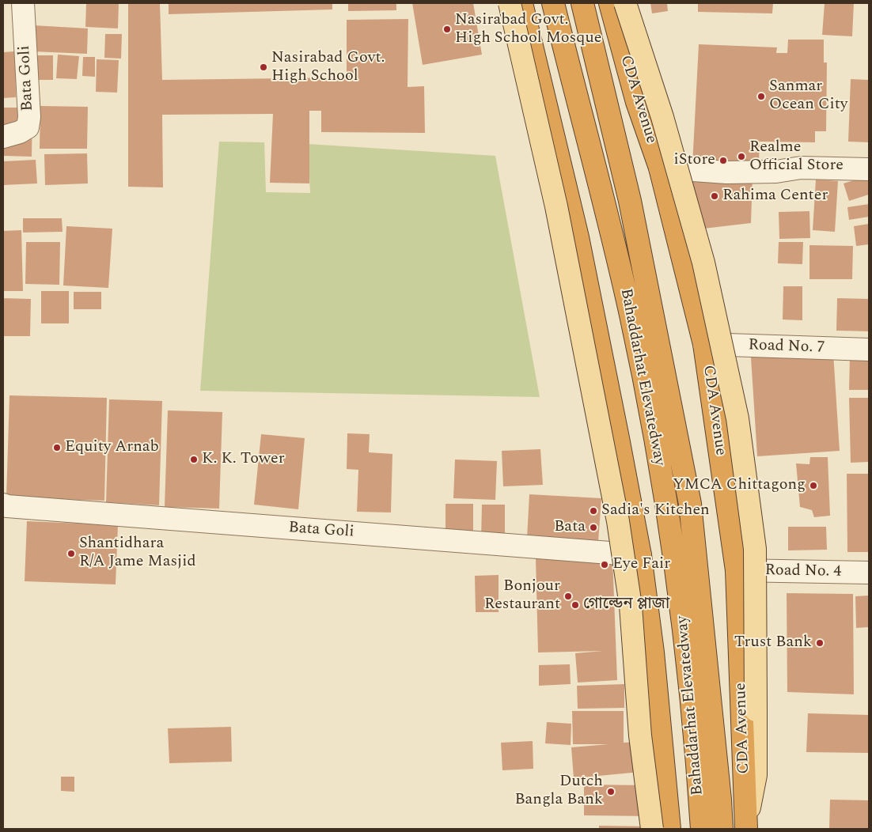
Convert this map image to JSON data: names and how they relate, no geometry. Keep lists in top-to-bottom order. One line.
{"streets":{"highway":["CDA Avenue","Bahaddarhat Elevatedway"],"street":["Bata Goli","Road No. 7","Road No. 4"]},"crossings":[["CDA Avenue","Road No. 7"],["CDA Avenue","Road No. 4"]],"places":["Nasirabad Govt. High School Mosque","Nasirabad Govt. High School","Sanmar Ocean City","Realme Official Store","iStore","Rahima Center","Equity Arnab","K. K. Tower","YMCA Chittagong","Sadia's Kitchen","Bata","Shantidhara R/A Jame Masjid","Eye Fair","Bonjour Restaurant","গোল্ডেন প্লাজা","Trust Bank","Dutch Bangla Bank"]}
